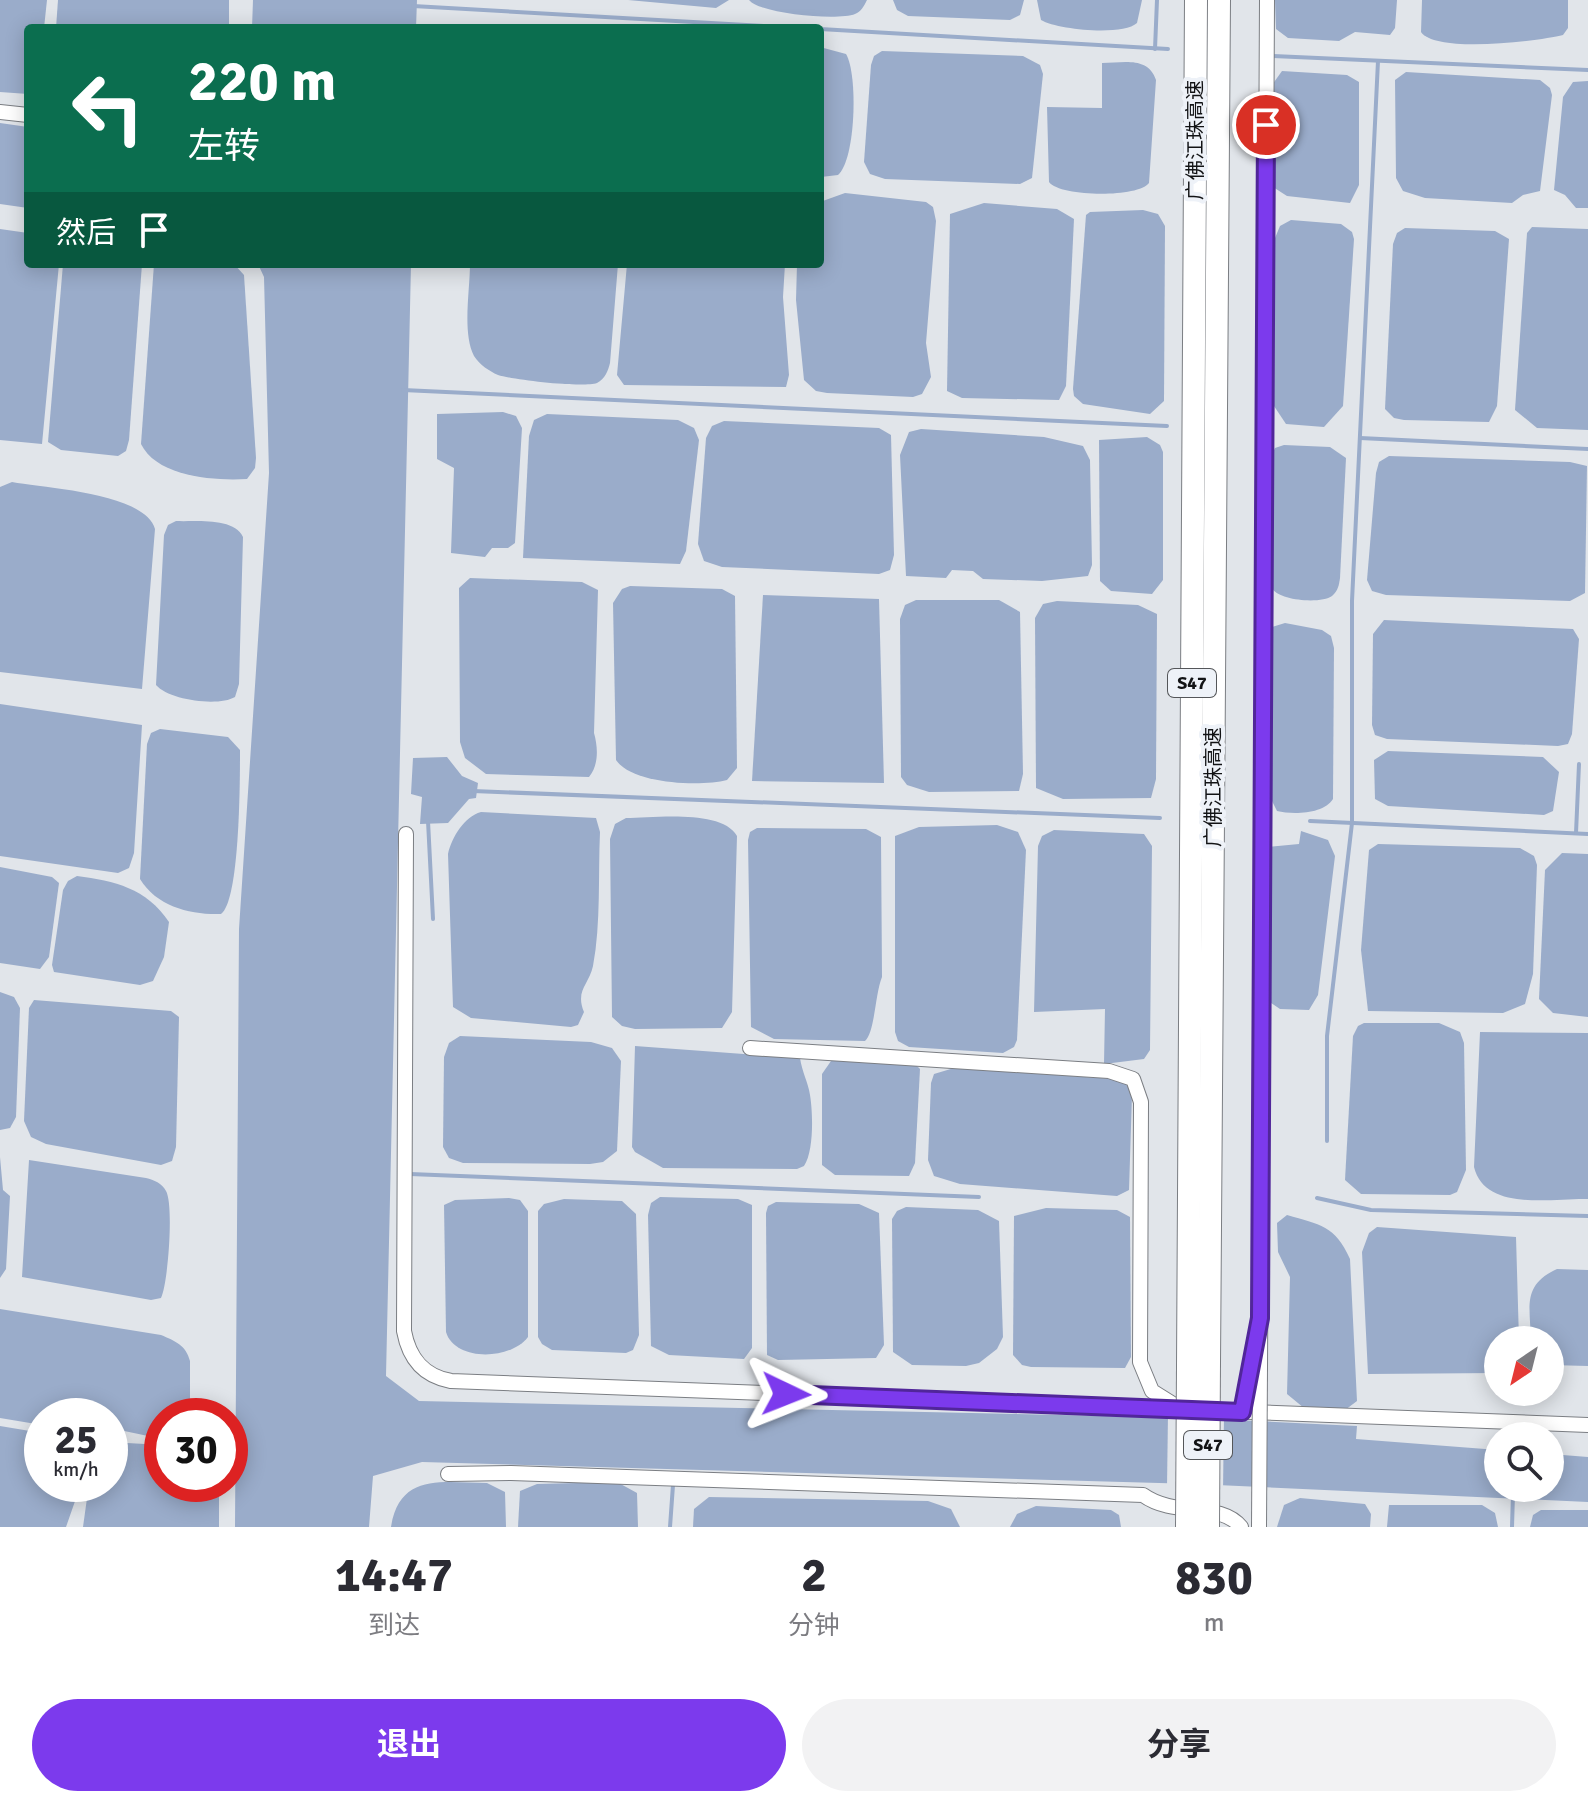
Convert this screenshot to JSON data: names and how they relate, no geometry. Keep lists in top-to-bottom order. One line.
{"streets":{"highway":["广佛江珠高速","S47"]},"north":"bottom left","page":{"turn":["220 m","左转"],"then":"然后","speed":"25 km/h","limit":"30","eta":["14:47","到达","2","分钟","830","m"],"buttons":["退出","分享"]}}
